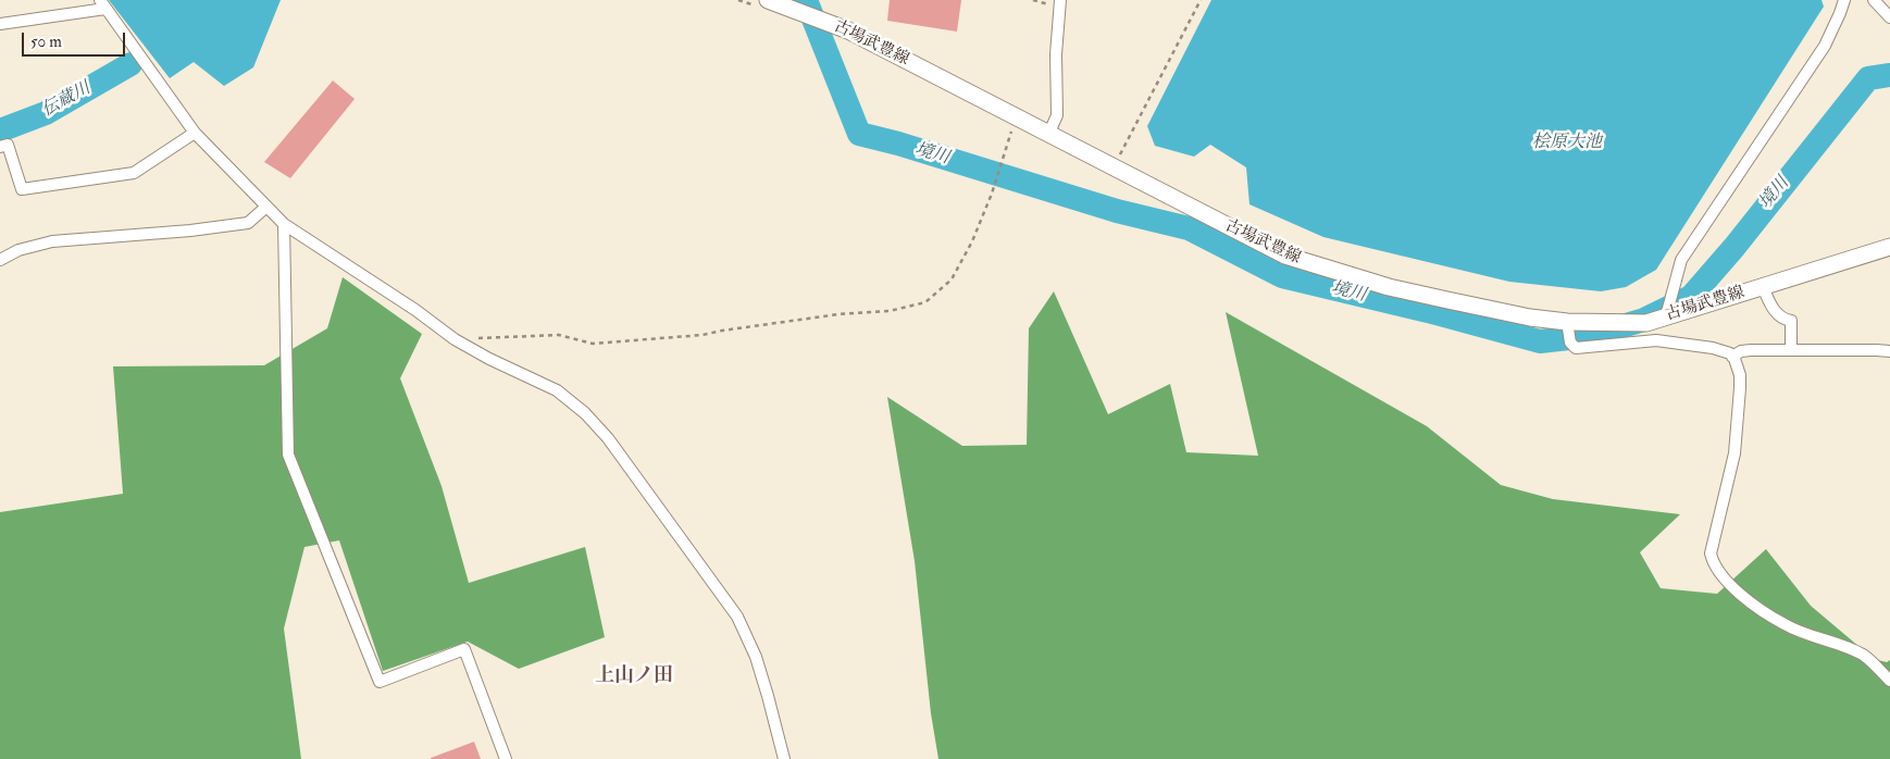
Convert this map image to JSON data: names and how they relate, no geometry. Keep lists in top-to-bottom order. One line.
{"streets":{"main road":["古場武豊線"]},"districts":["上山ノ田"],"water":["伝蔵川","桧原大池","境川"],"scale_bar":"50 m"}
